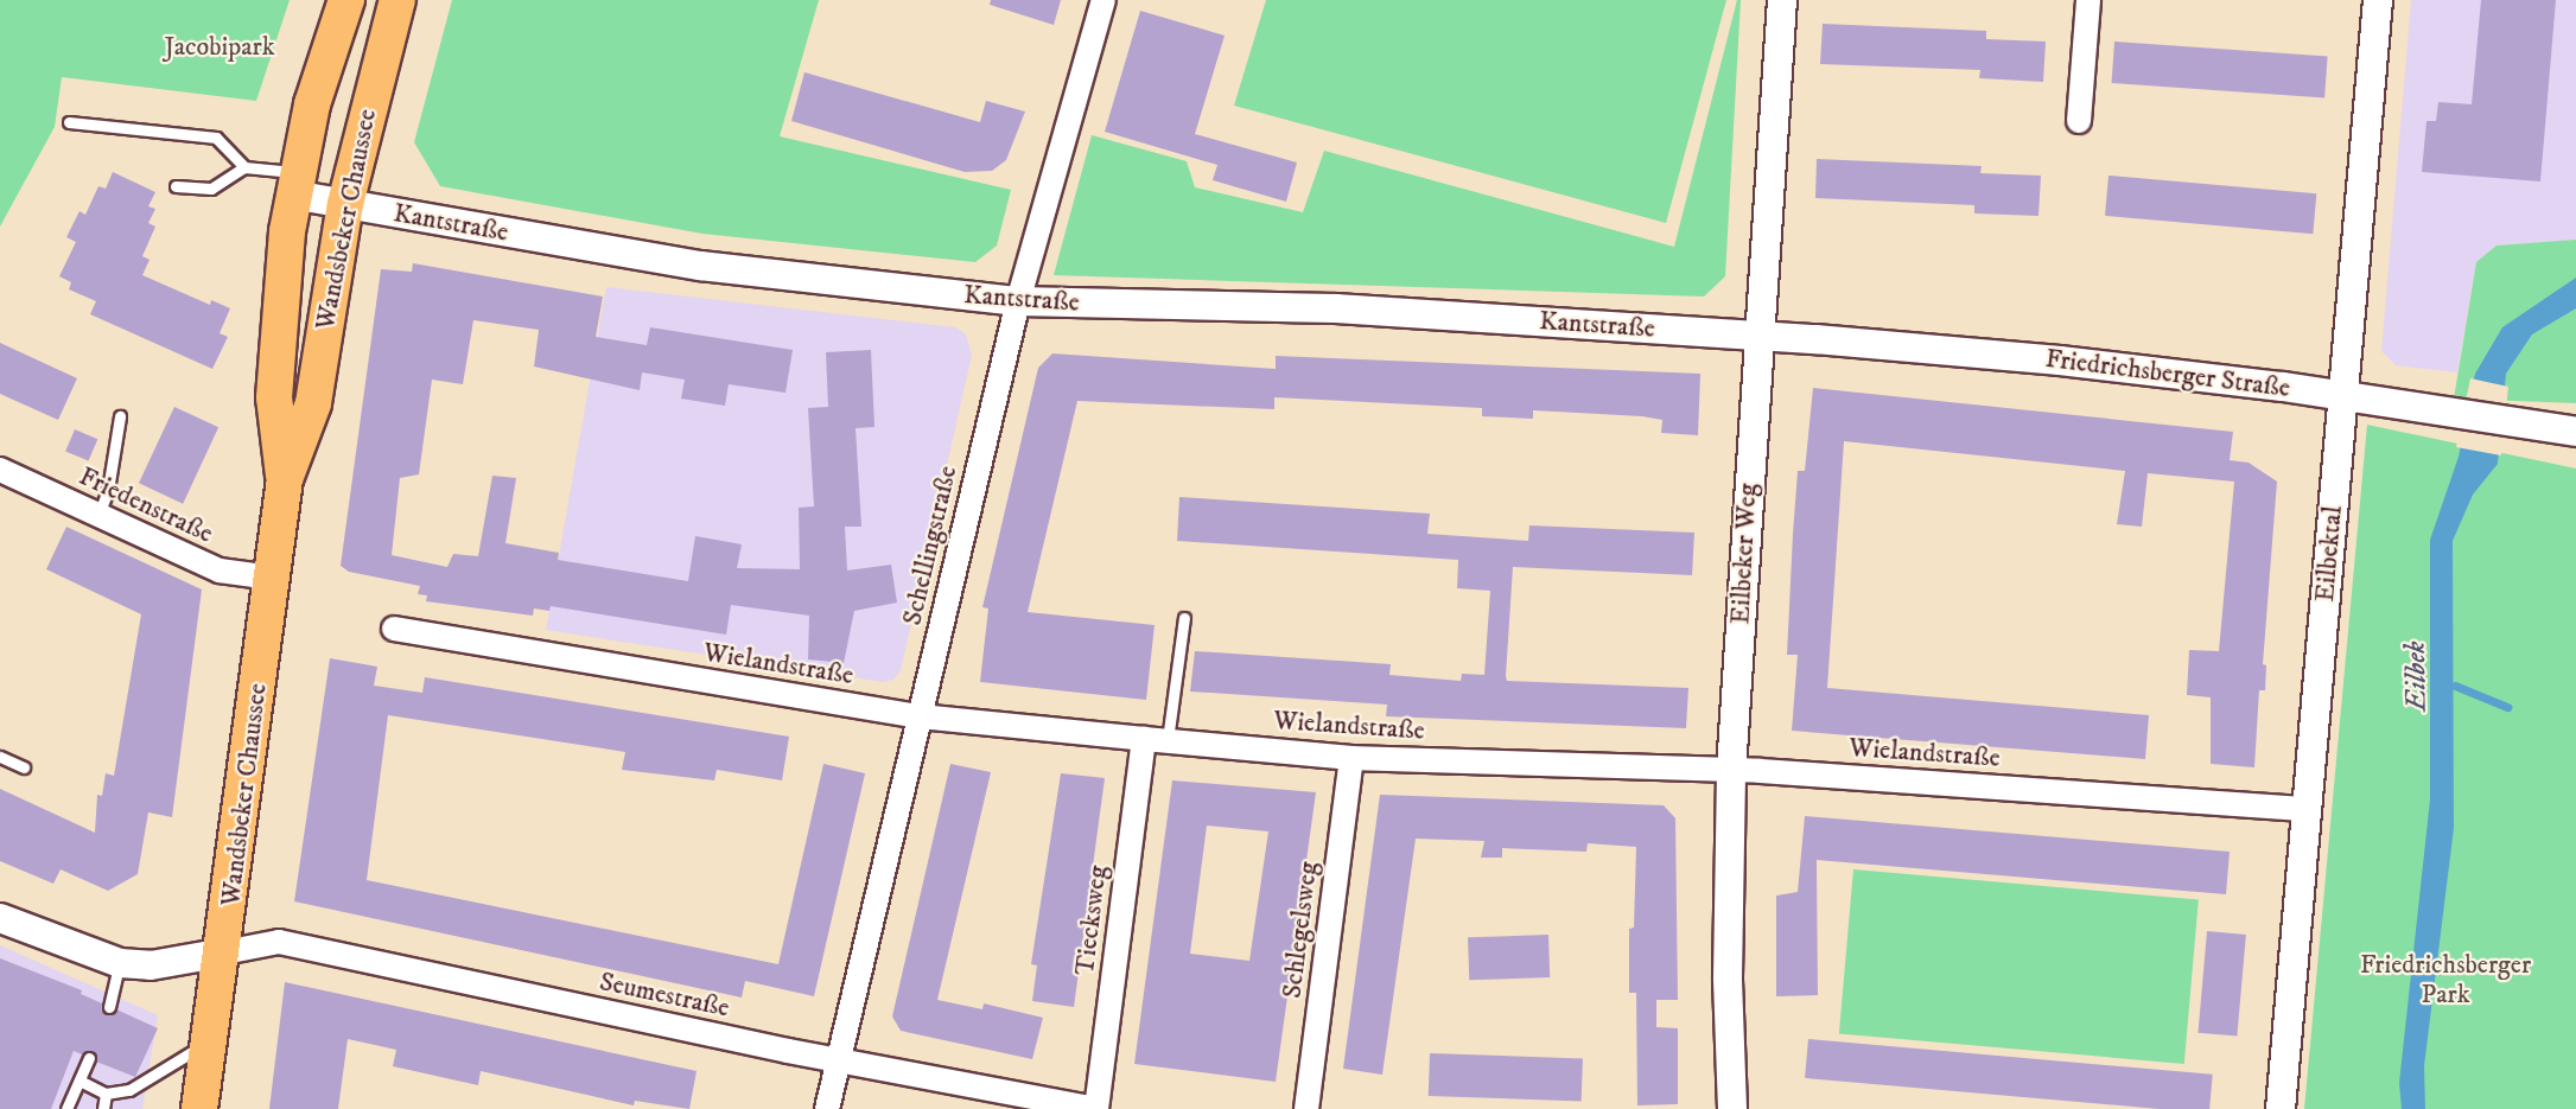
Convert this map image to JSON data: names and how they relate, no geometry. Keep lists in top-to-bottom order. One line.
{"streets":{"main road":["Wandsbeker Chaussee"],"street":["Kantstraße","Friedrichsberger Straße","Friedenstraße","Schellingstraße","Eilbeker Weg","Eilbektal","Wielandstraße","Tiecksweg","Schlegelsweg","Seumestraße"]},"crossings":[["Wandsbeker Chaussee","Kantstraße"],["Wandsbeker Chaussee","Friedenstraße"],["Wandsbeker Chaussee","Seumestraße"],["Kantstraße","Friedrichsberger Straße"],["Kantstraße","Schellingstraße"],["Kantstraße","Eilbeker Weg"],["Friedrichsberger Straße","Eilbeker Weg"],["Friedrichsberger Straße","Eilbektal"],["Schellingstraße","Wielandstraße"],["Schellingstraße","Seumestraße"],["Eilbeker Weg","Wielandstraße"],["Eilbektal","Wielandstraße"],["Wielandstraße","Tiecksweg"],["Wielandstraße","Schlegelsweg"],["Tiecksweg","Seumestraße"]],"water":["Eilbek"],"parks":["Jacobipark","Friedrichsberger Park"]}
